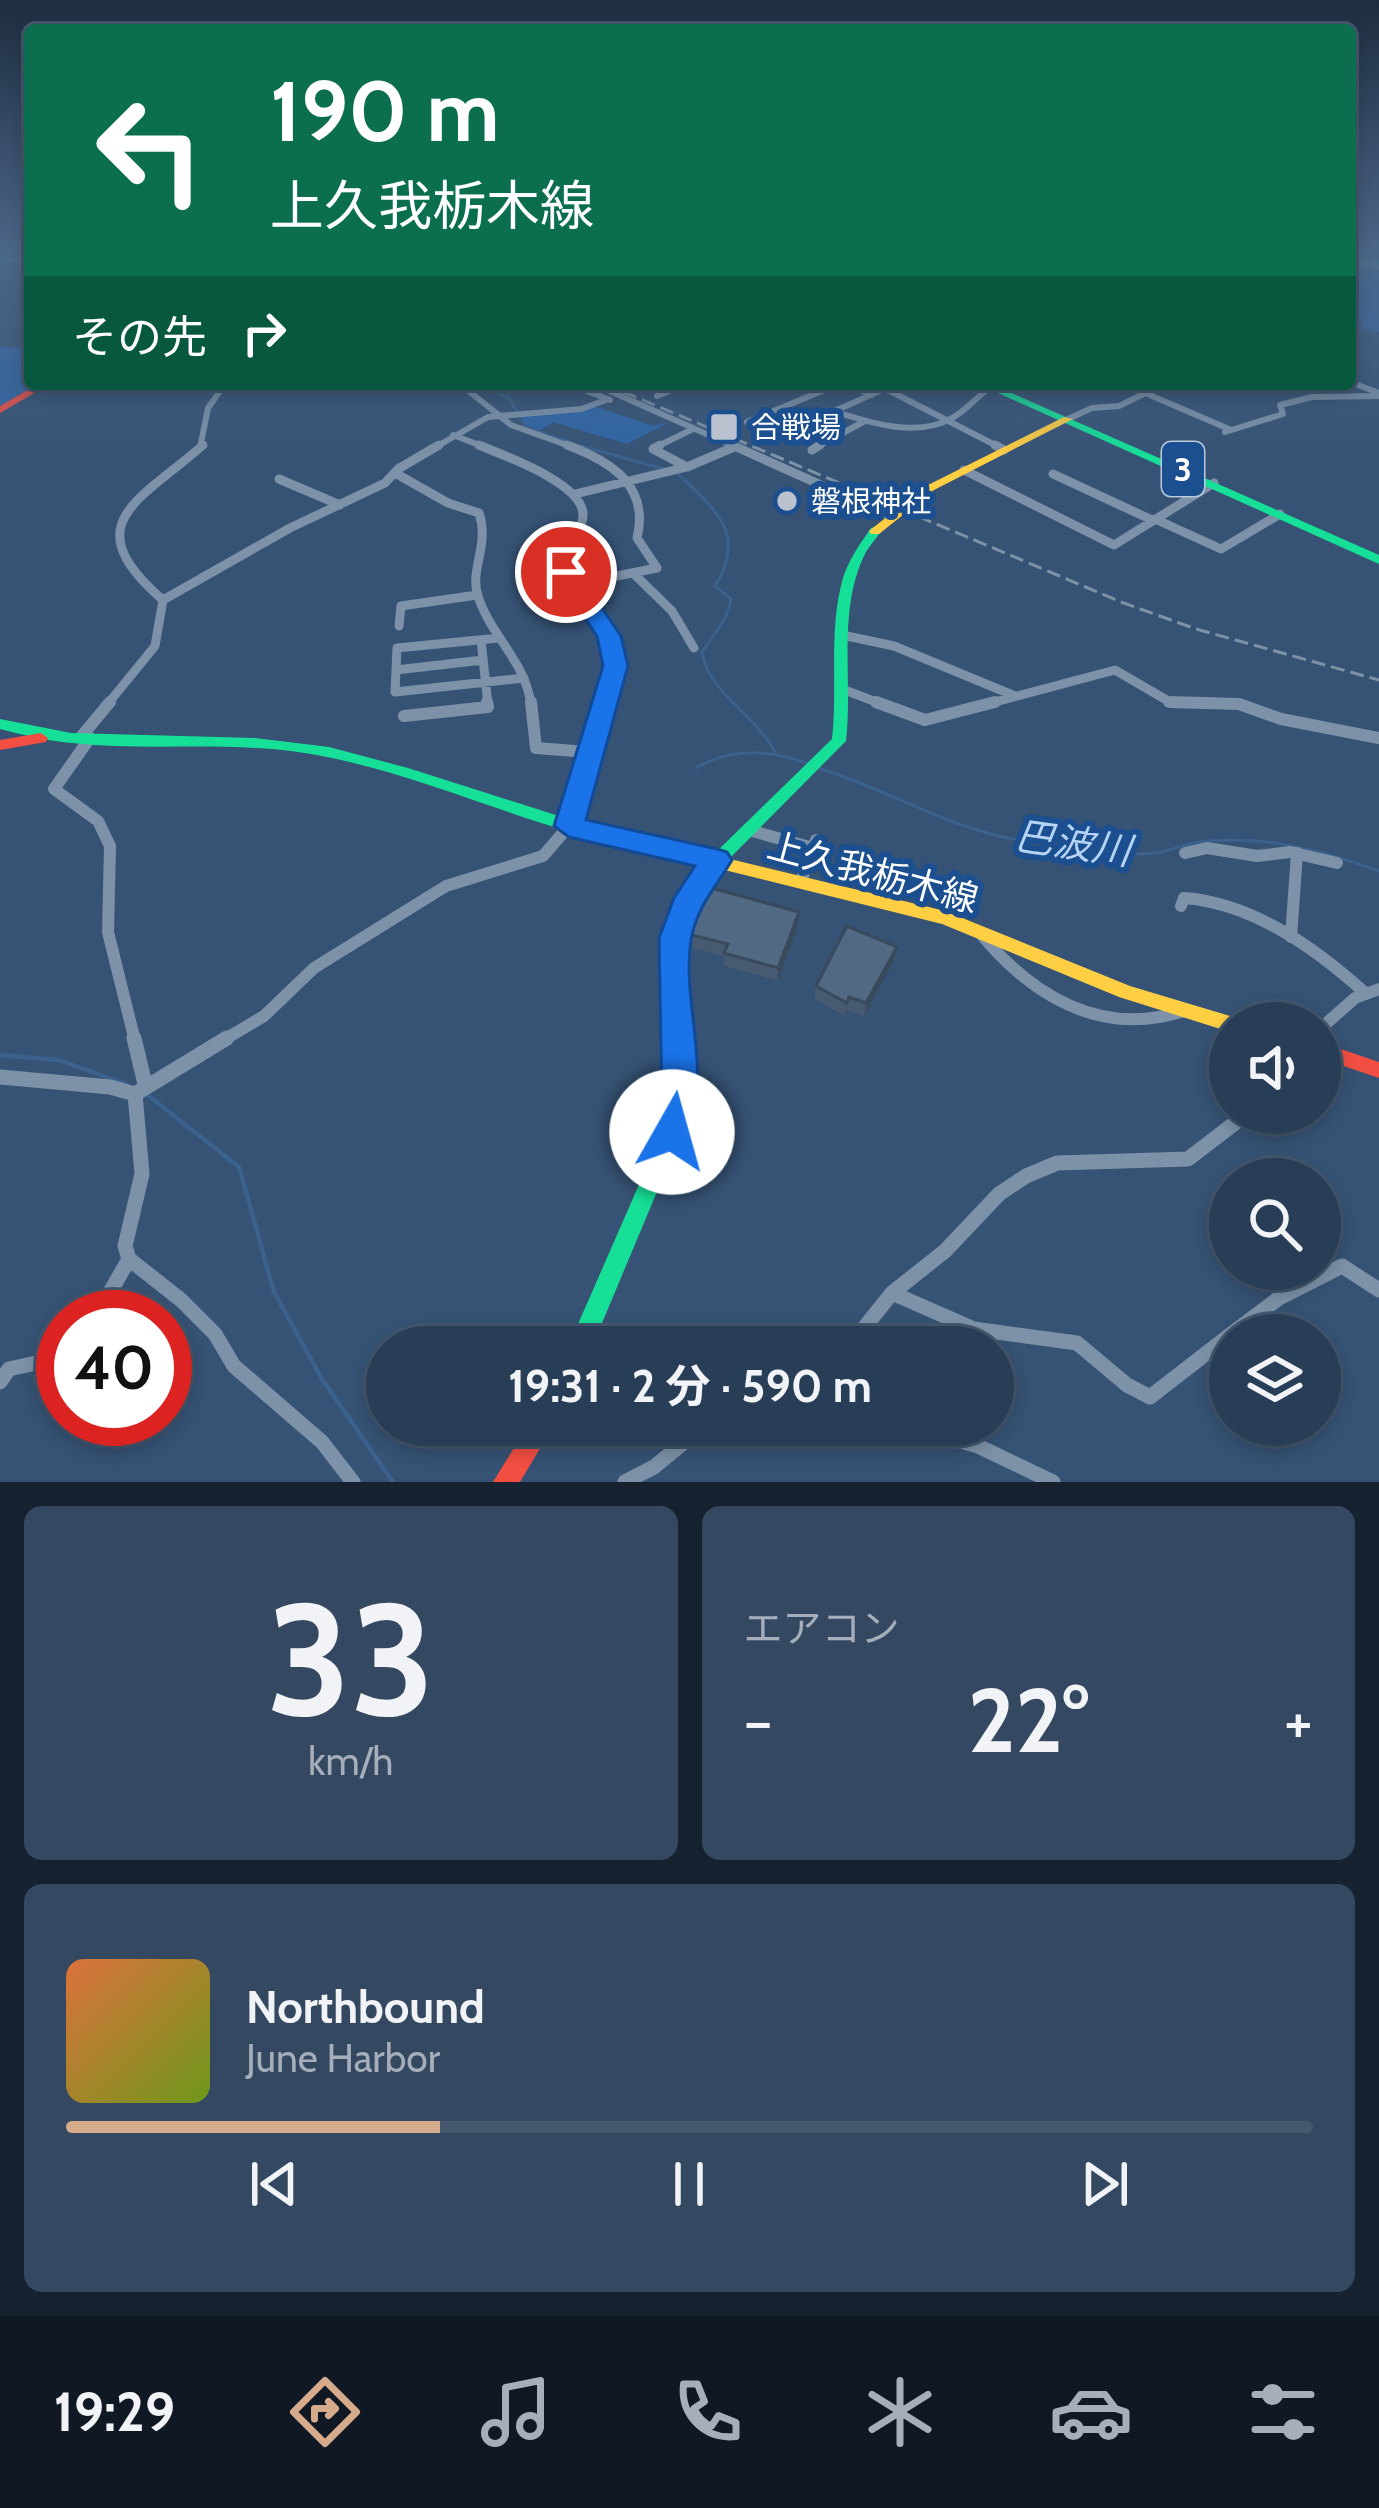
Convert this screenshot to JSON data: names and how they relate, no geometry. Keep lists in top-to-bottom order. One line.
{"streets":{"main road":["3","上久我栃木線"]},"water":["巴波川"],"places":{"transit":["合戦場"],"other":["磐根神社"]},"page":{"turn":["190 m","上久我栃木線"],"then":"その先","limit":"40","trip":"19:31 · 2 分 · 590 m","tile":[["33","km/h"],"エアコン"],"heat":["−","22°","+"],"song":["Northbound","June Harbor"],"tabs":"19:29"}}
